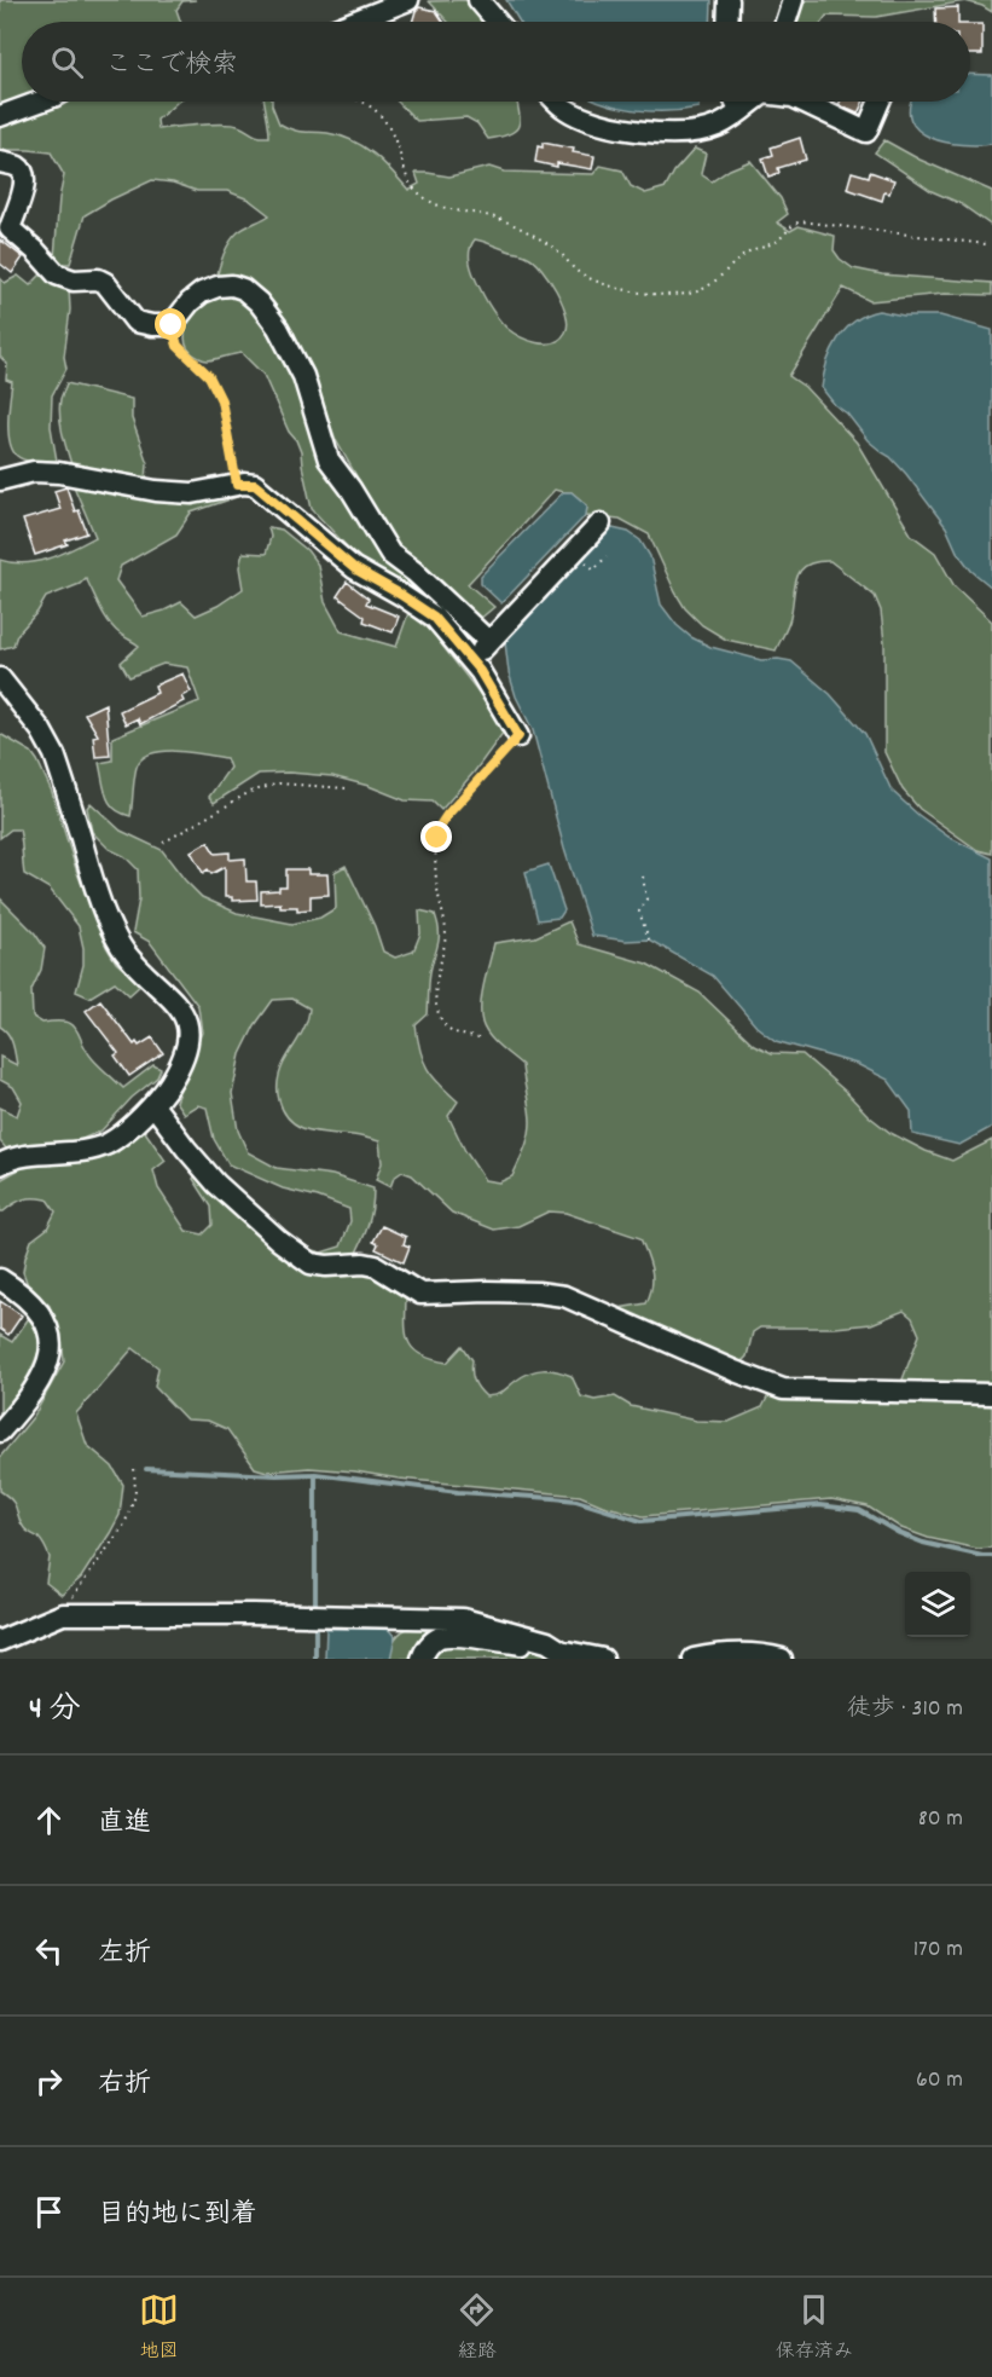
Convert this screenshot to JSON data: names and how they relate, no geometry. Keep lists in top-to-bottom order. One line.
{"page":{"search":"ここで検索","heading":["4 分","徒歩 · 310 m"],"list":[["直進","80 m"],["左折","170 m"],["右折","60 m"],"目的地に到着"],"nav":["地図","経路","保存済み"]}}
